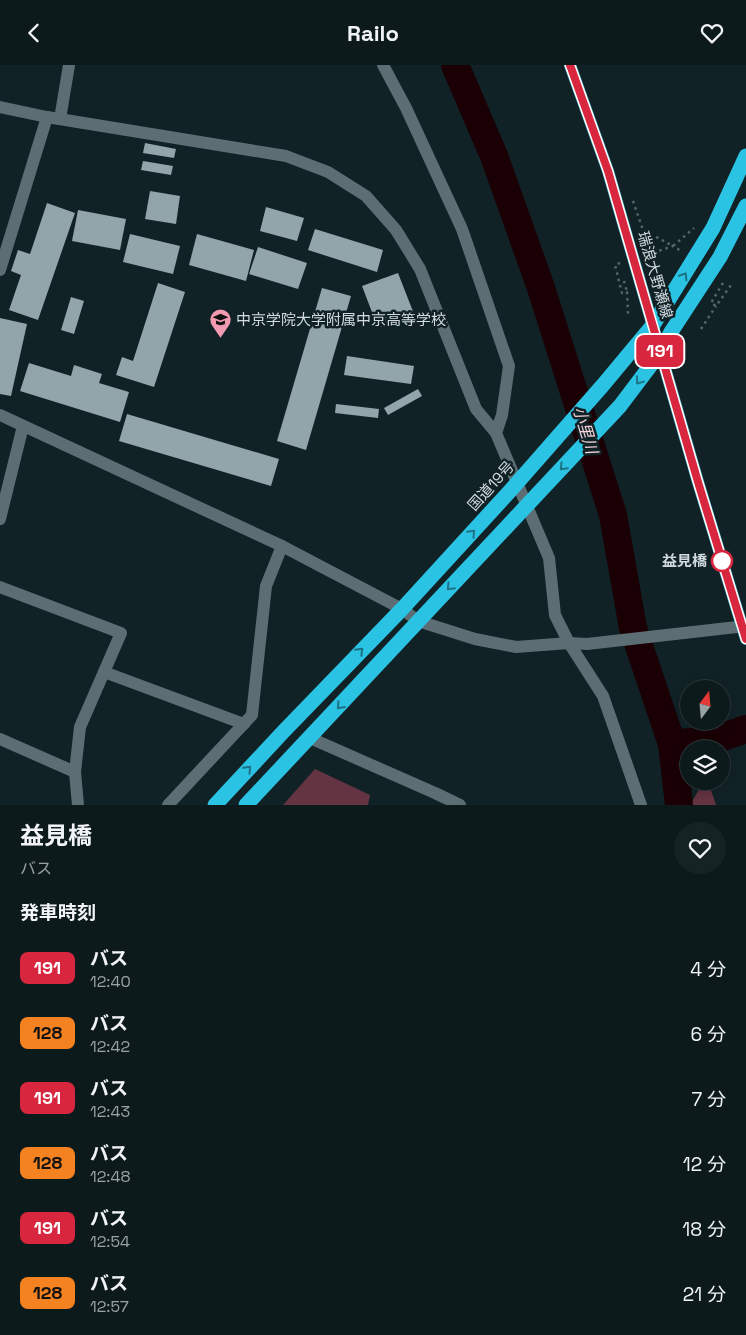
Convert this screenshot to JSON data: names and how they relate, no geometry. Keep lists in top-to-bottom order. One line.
{"streets":{"highway":["国道19号"],"main road":["瑞浪大野瀬線"]},"crossings":[["瑞浪大野瀬線","国道19号"]],"water":["小里川"],"places":{"school or university":["中京学院大学附属中京高等学校"],"other":["益見橋"]},"lines":["bus line 191"],"north":"top","page":{"header":"Railo","on_map":"191","heading":[["益見橋","バス"],"発車時刻"],"list":[{"mark":"191","name":"バス","note":"12:40","value":"4 分"},{"mark":"128","name":"バス","note":"12:42","value":"6 分"},{"mark":"191","name":"バス","note":"12:43","value":"7 分"},{"mark":"128","name":"バス","note":"12:48","value":"12 分"},{"mark":"191","name":"バス","note":"12:54","value":"18 分"},{"mark":"128","name":"バス","note":"12:57","value":"21 分"}]}}
